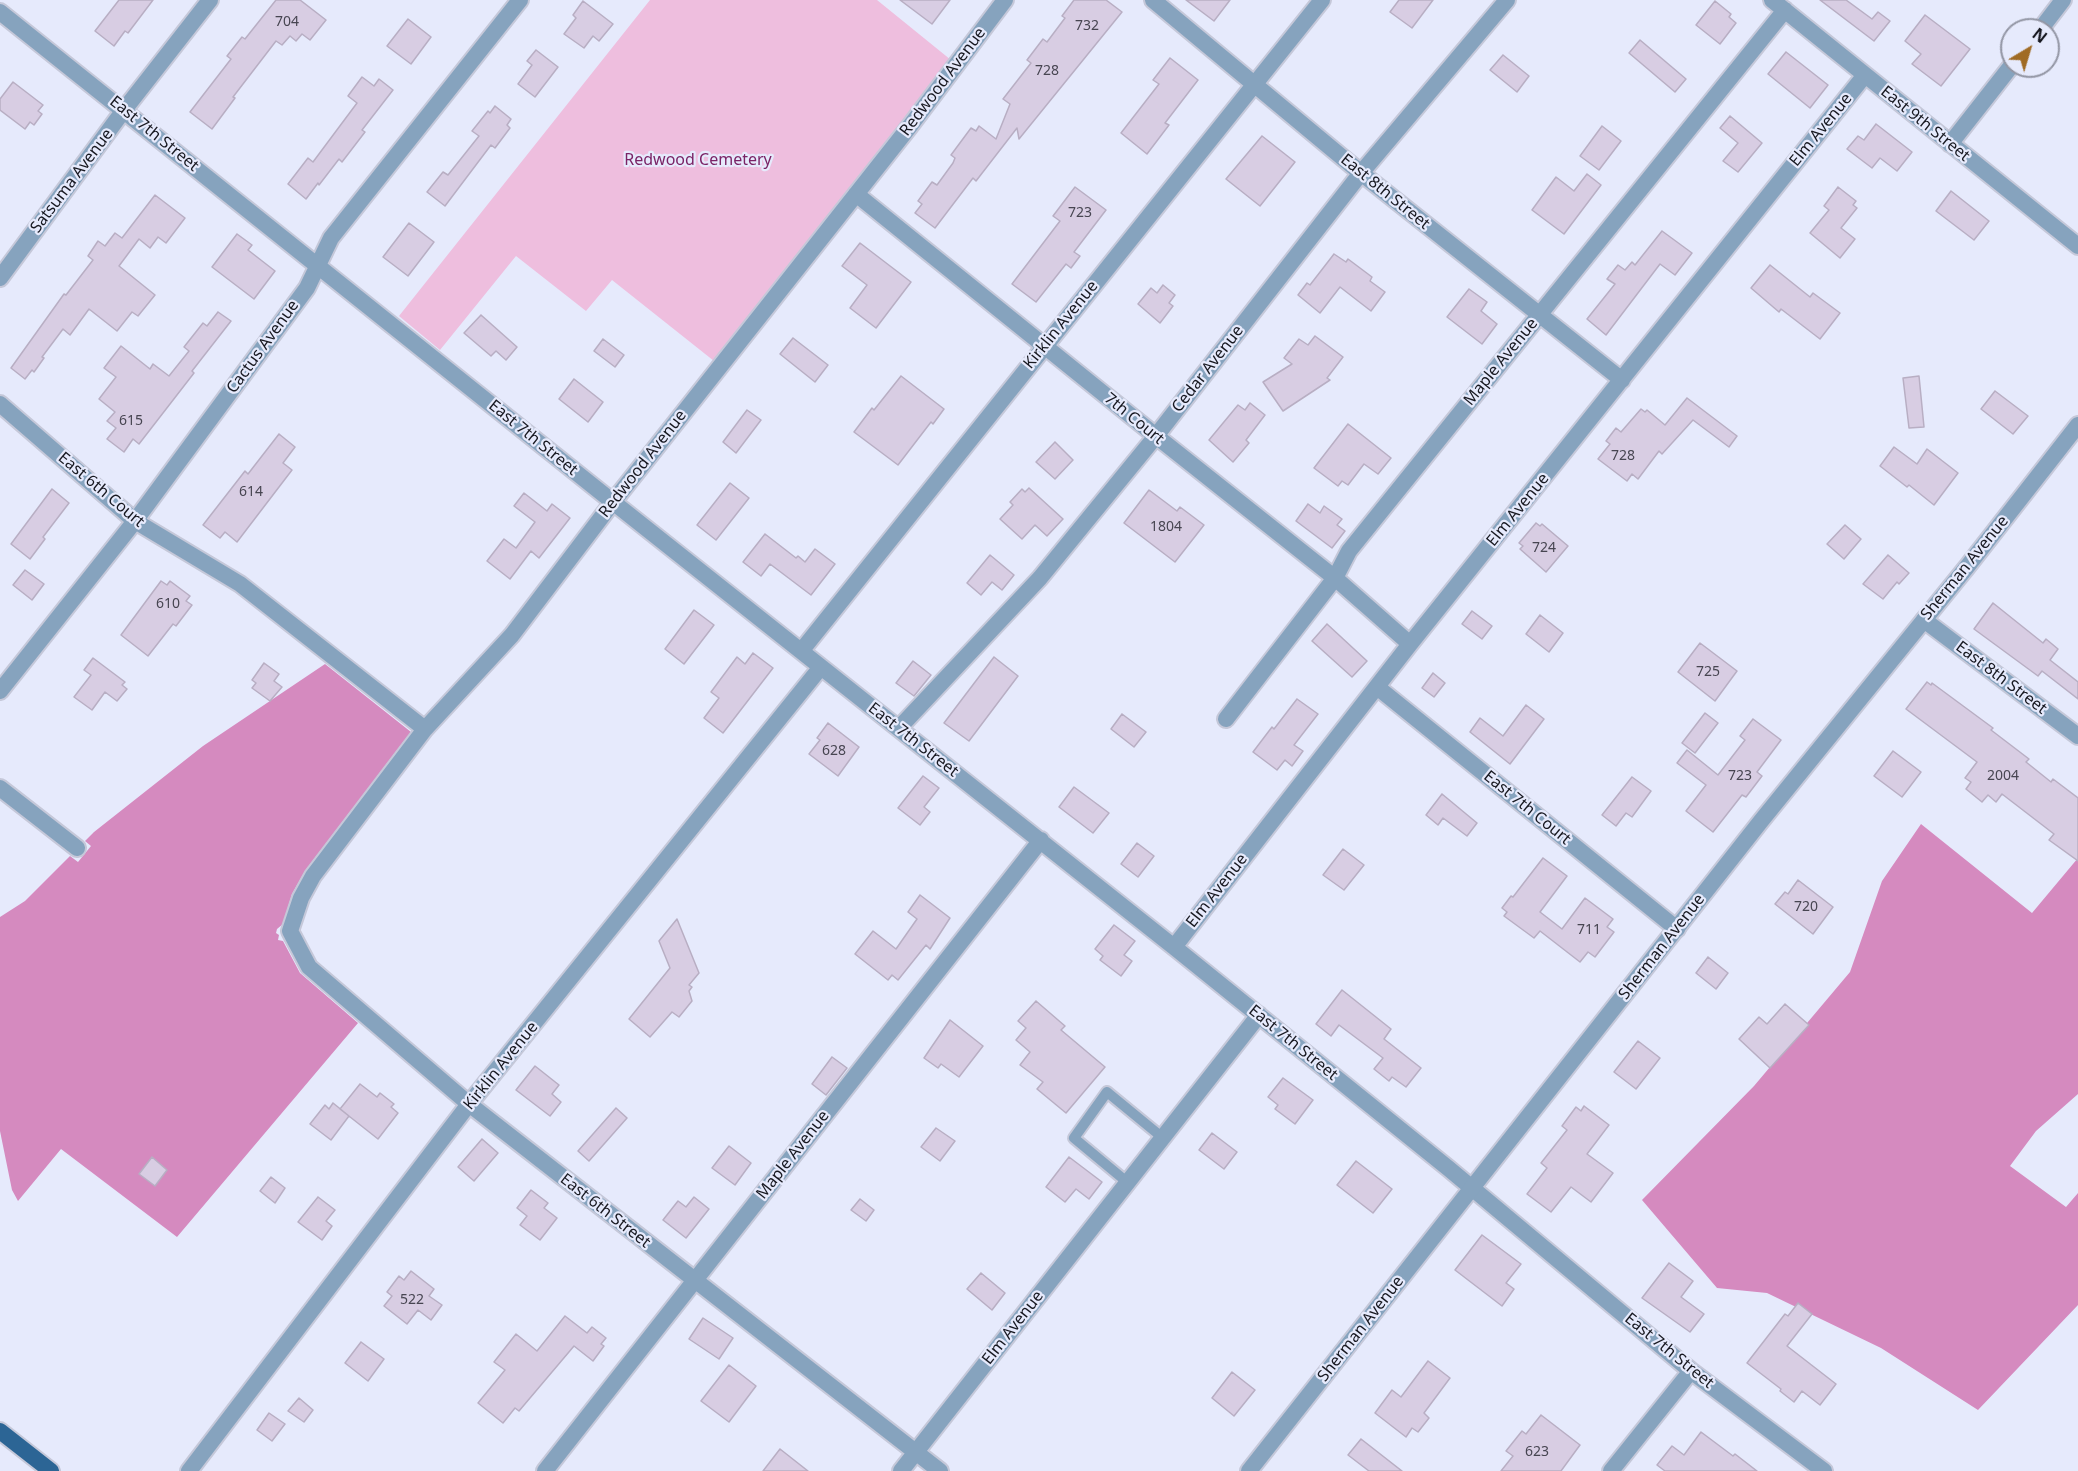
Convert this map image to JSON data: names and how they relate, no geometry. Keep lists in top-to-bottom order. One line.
{"streets":{"street":["Redwood Avenue","East 9th Street","Elm Avenue","East 7th Street","Satsuma Avenue","East 8th Street","Kirklin Avenue","Cactus Avenue","Maple Avenue","Cedar Avenue","7th Court","East 6th Court","Sherman Avenue","East 7th Court","East 6th Street"]},"crossings":[["Redwood Avenue","East 7th Street"],["Redwood Avenue","7th Court"],["Redwood Avenue","East 6th Court"],["Redwood Avenue","East 6th Street"],["East 9th Street","Elm Avenue"],["East 9th Street","Maple Avenue"],["Elm Avenue","East 7th Street"],["Elm Avenue","East 8th Street"],["Elm Avenue","7th Court"],["Elm Avenue","East 7th Court"],["Elm Avenue","East 6th Street"],["East 7th Street","Satsuma Avenue"],["East 7th Street","Kirklin Avenue"],["East 7th Street","Cactus Avenue"],["East 7th Street","Maple Avenue"],["East 7th Street","Cedar Avenue"],["East 7th Street","Sherman Avenue"],["East 8th Street","Kirklin Avenue"],["East 8th Street","Maple Avenue"],["East 8th Street","Cedar Avenue"],["East 8th Street","Sherman Avenue"],["Kirklin Avenue","7th Court"],["Kirklin Avenue","East 6th Street"],["Cactus Avenue","East 6th Court"],["Maple Avenue","7th Court"],["Maple Avenue","East 6th Street"],["Cedar Avenue","7th Court"],["Sherman Avenue","East 7th Court"]],"parks":["Redwood Cemetery"],"house_numbers":["704","732","728","723","615","728","614","1804","724","610","725","628","723","2004","720","711","522","623"],"north":"top right"}
